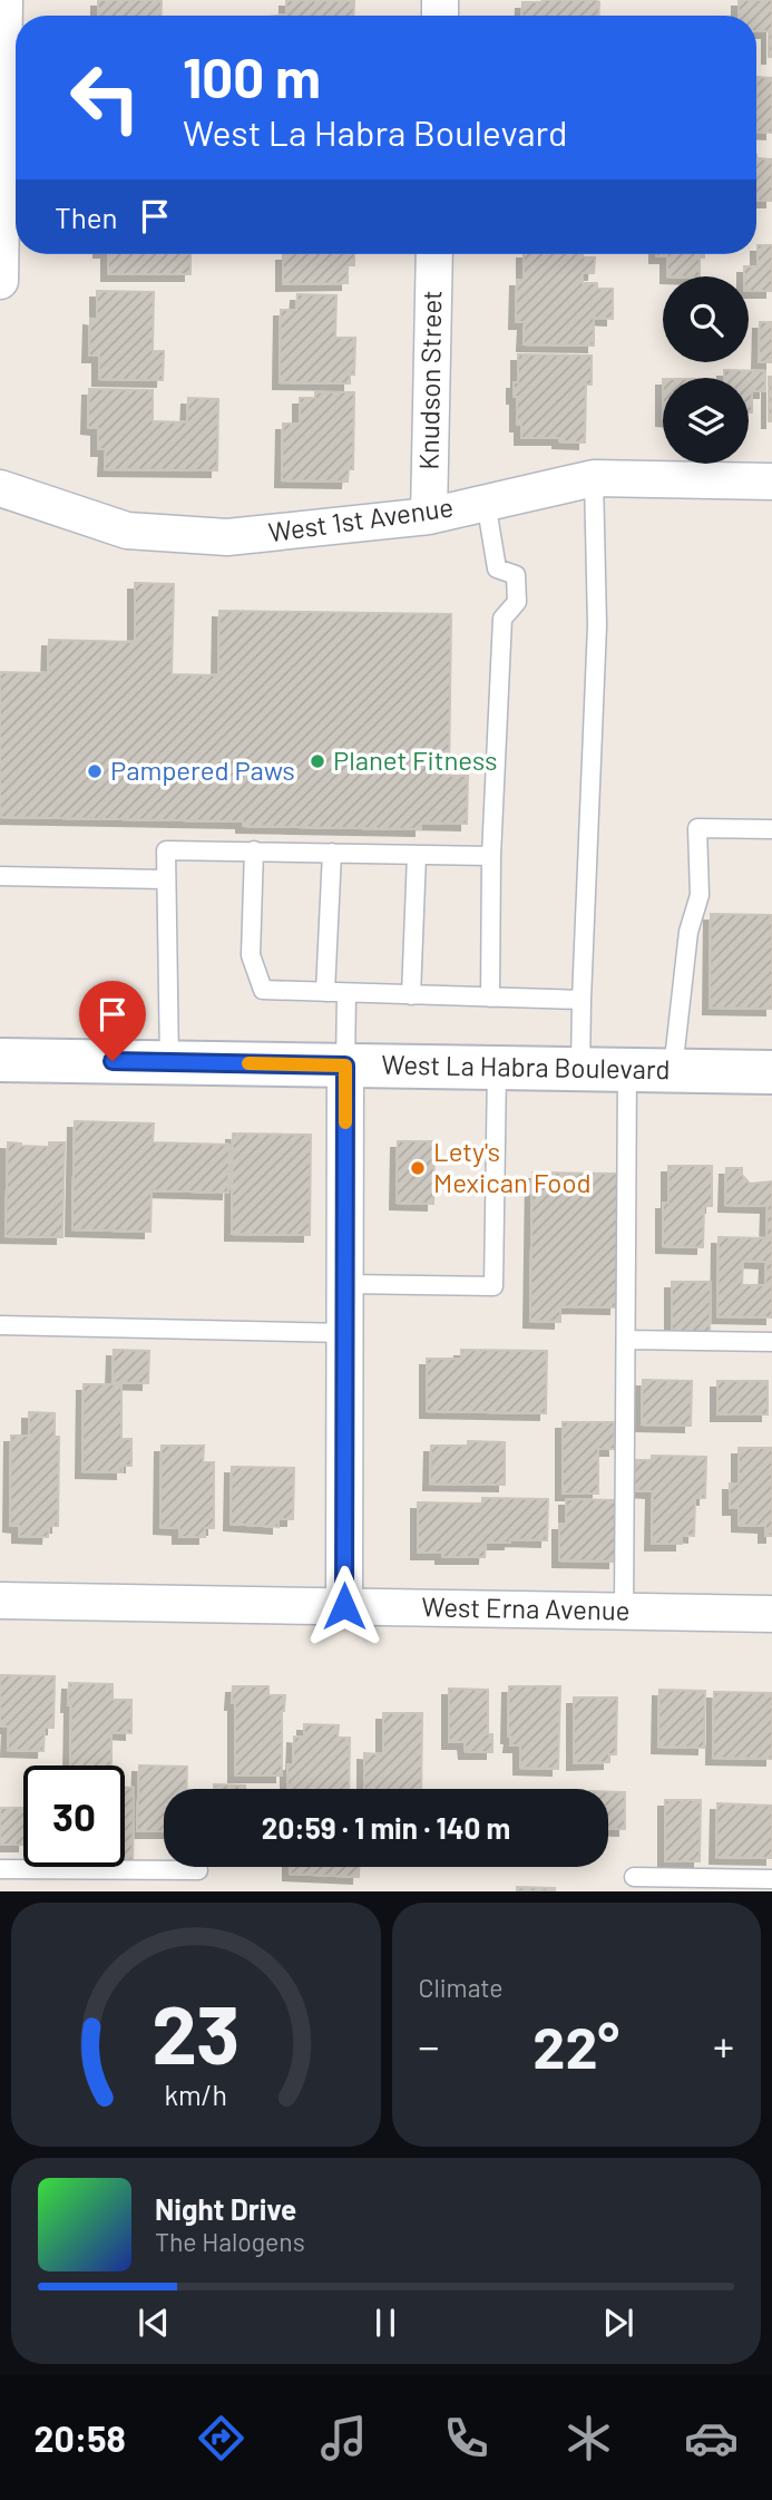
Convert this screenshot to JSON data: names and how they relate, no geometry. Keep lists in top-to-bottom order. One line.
{"streets":{"main road":["West La Habra Boulevard"],"street":["Knudson Street","West 1st Avenue","West Erna Avenue"]},"crossings":[["Knudson Street","West 1st Avenue"]],"places":["Planet Fitness","Pampered Paws","Lety's Mexican Food"],"page":{"turn":["100 m","West La Habra Boulevard"],"then":"Then","limit":"30","trip":"20:59 · 1 min · 140 m","tile":"Climate","heat":["−","22°","+"],"song":["Night Drive","The Halogens"],"tabs":"20:58","gauge":["23","km/h"]}}
